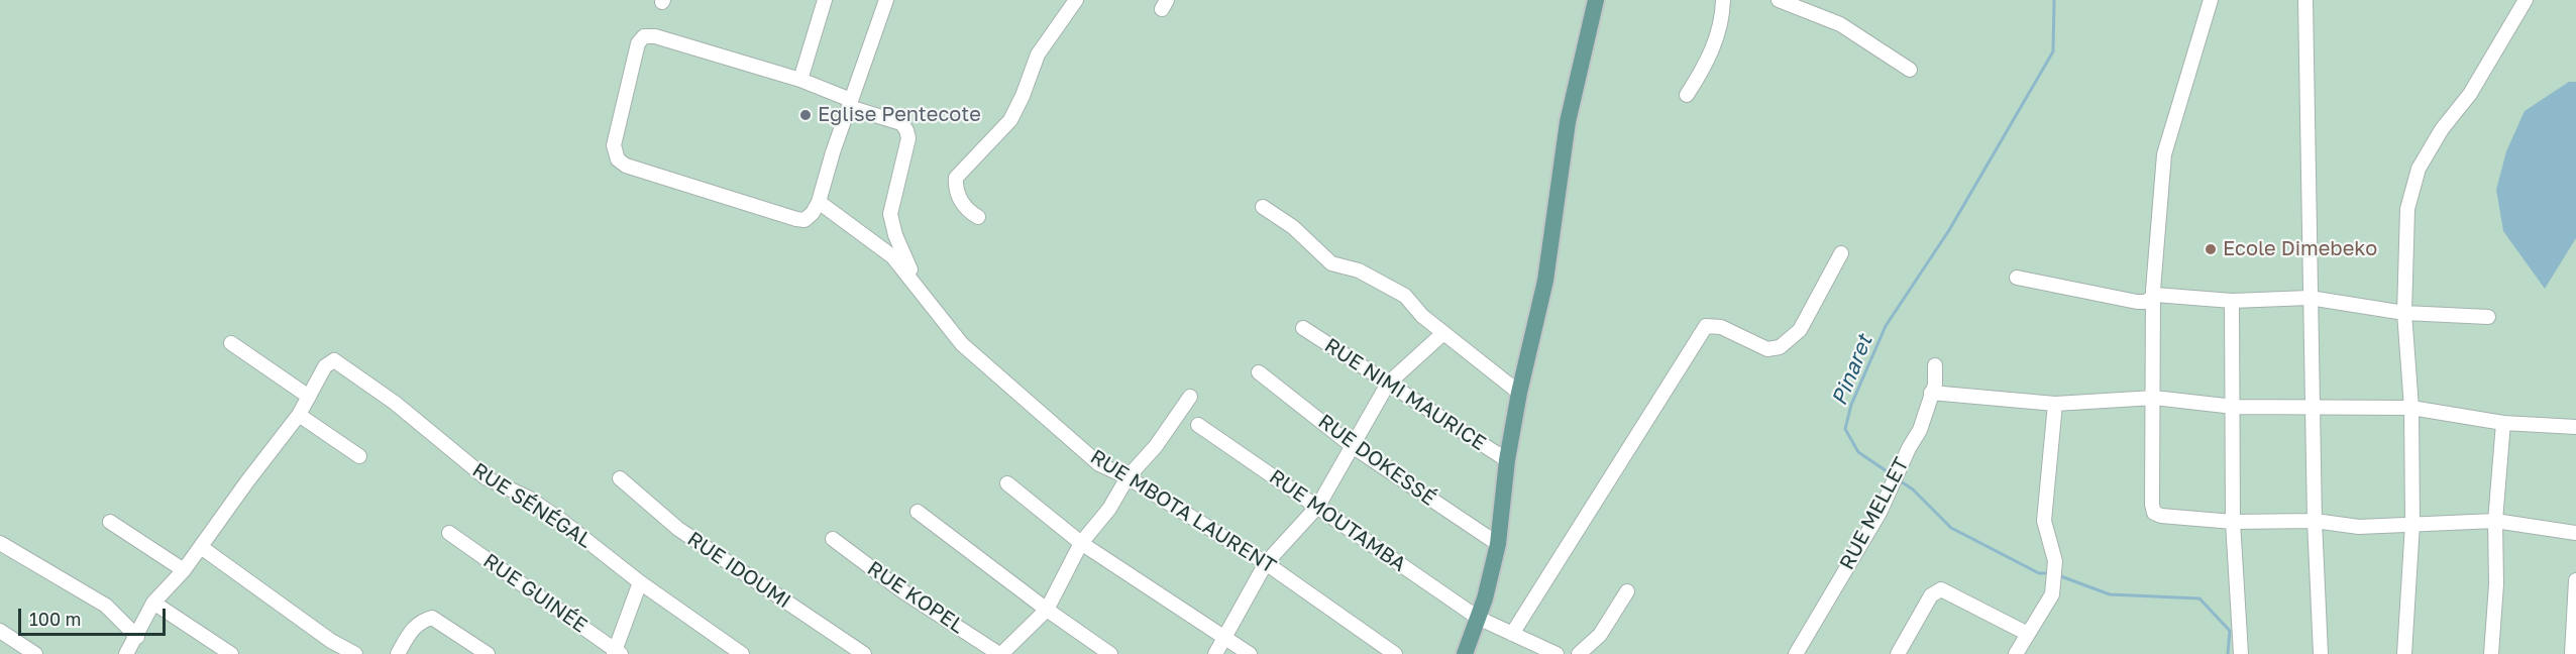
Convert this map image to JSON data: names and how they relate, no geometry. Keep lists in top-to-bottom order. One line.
{"streets":{"street":["RUE NIMI MAURICE","RUE DOKESSÉ","RUE SÉNÉGAL","RUE MBOTA LAURENT","RUE MELLET","RUE MOUTAMBA","RUE IDOUMI","RUE GUINÉE","RUE KOPEL"]},"water":["Pinaret"],"places":["Eglise Pentecote","Ecole Dimebeko"],"scale_bar":"100 m"}
